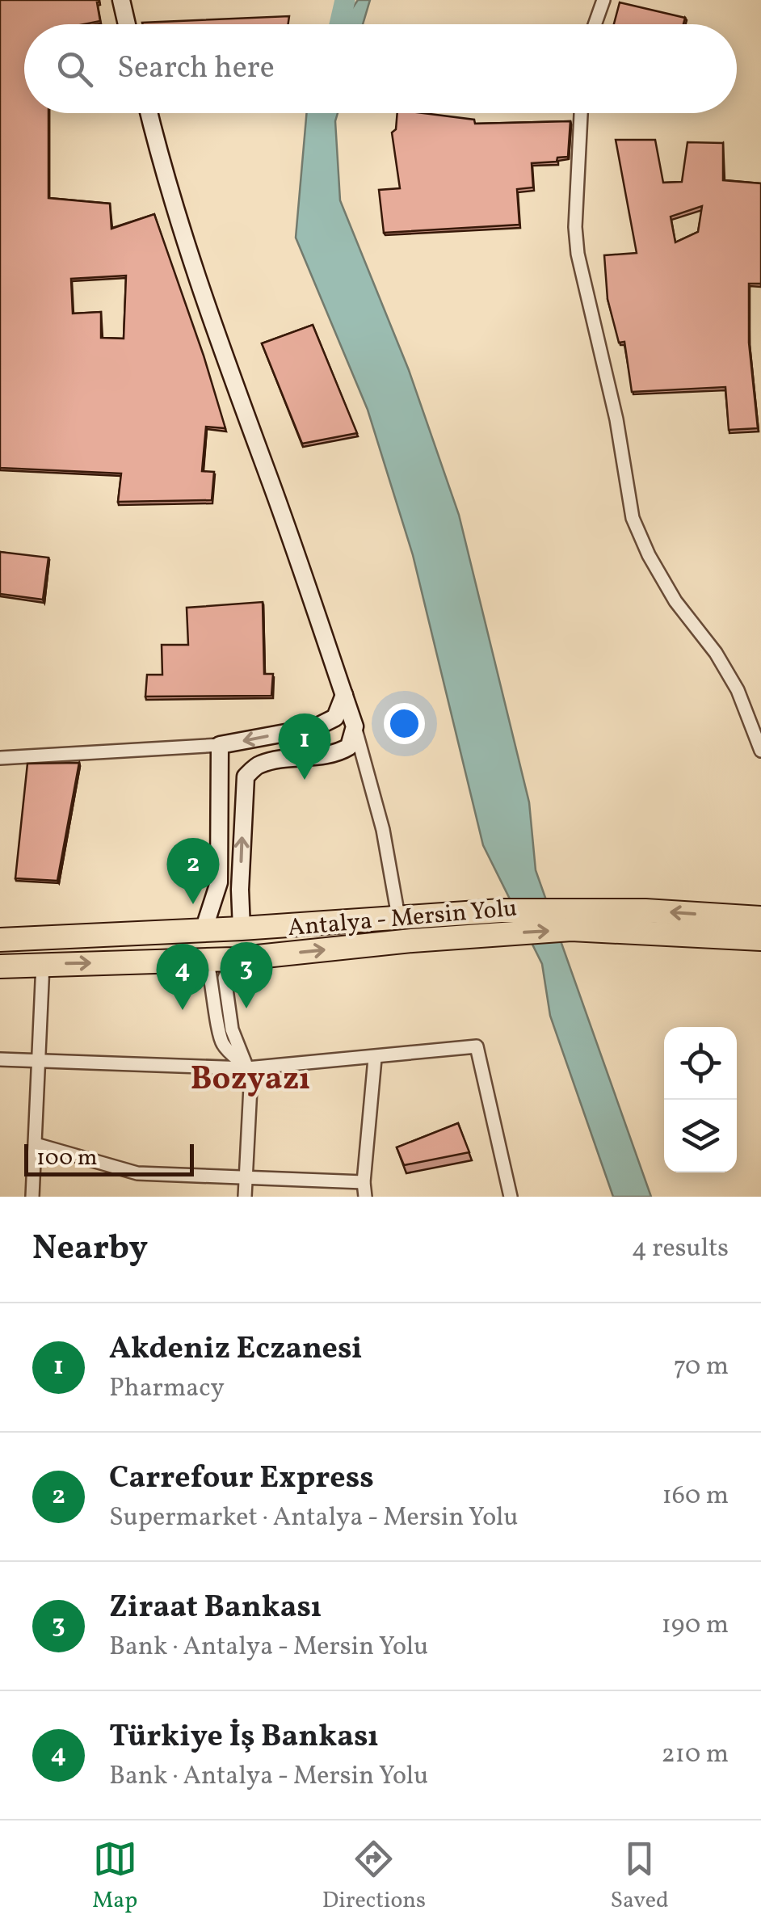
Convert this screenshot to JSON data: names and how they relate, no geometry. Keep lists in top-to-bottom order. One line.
{"streets":{"highway":["Antalya - Mersin Yolu"]},"districts":["Bozyazı"],"scale_bar":"100 m","page":{"search":"Search here","pins":["1","2","3","4"],"scale":"100 m","heading":["Nearby","4 results"],"list":[{"mark":"1","name":"Akdeniz Eczanesi","note":"Pharmacy","value":"70 m"},{"mark":"2","name":"Carrefour Express","note":"Supermarket · Antalya - Mersin Yolu","value":"160 m"},{"mark":"3","name":"Ziraat Bankası","note":"Bank · Antalya - Mersin Yolu","value":"190 m"},{"mark":"4","name":"Türkiye İş Bankası","note":"Bank · Antalya - Mersin Yolu","value":"210 m"}],"nav":["Map","Directions","Saved"]}}
